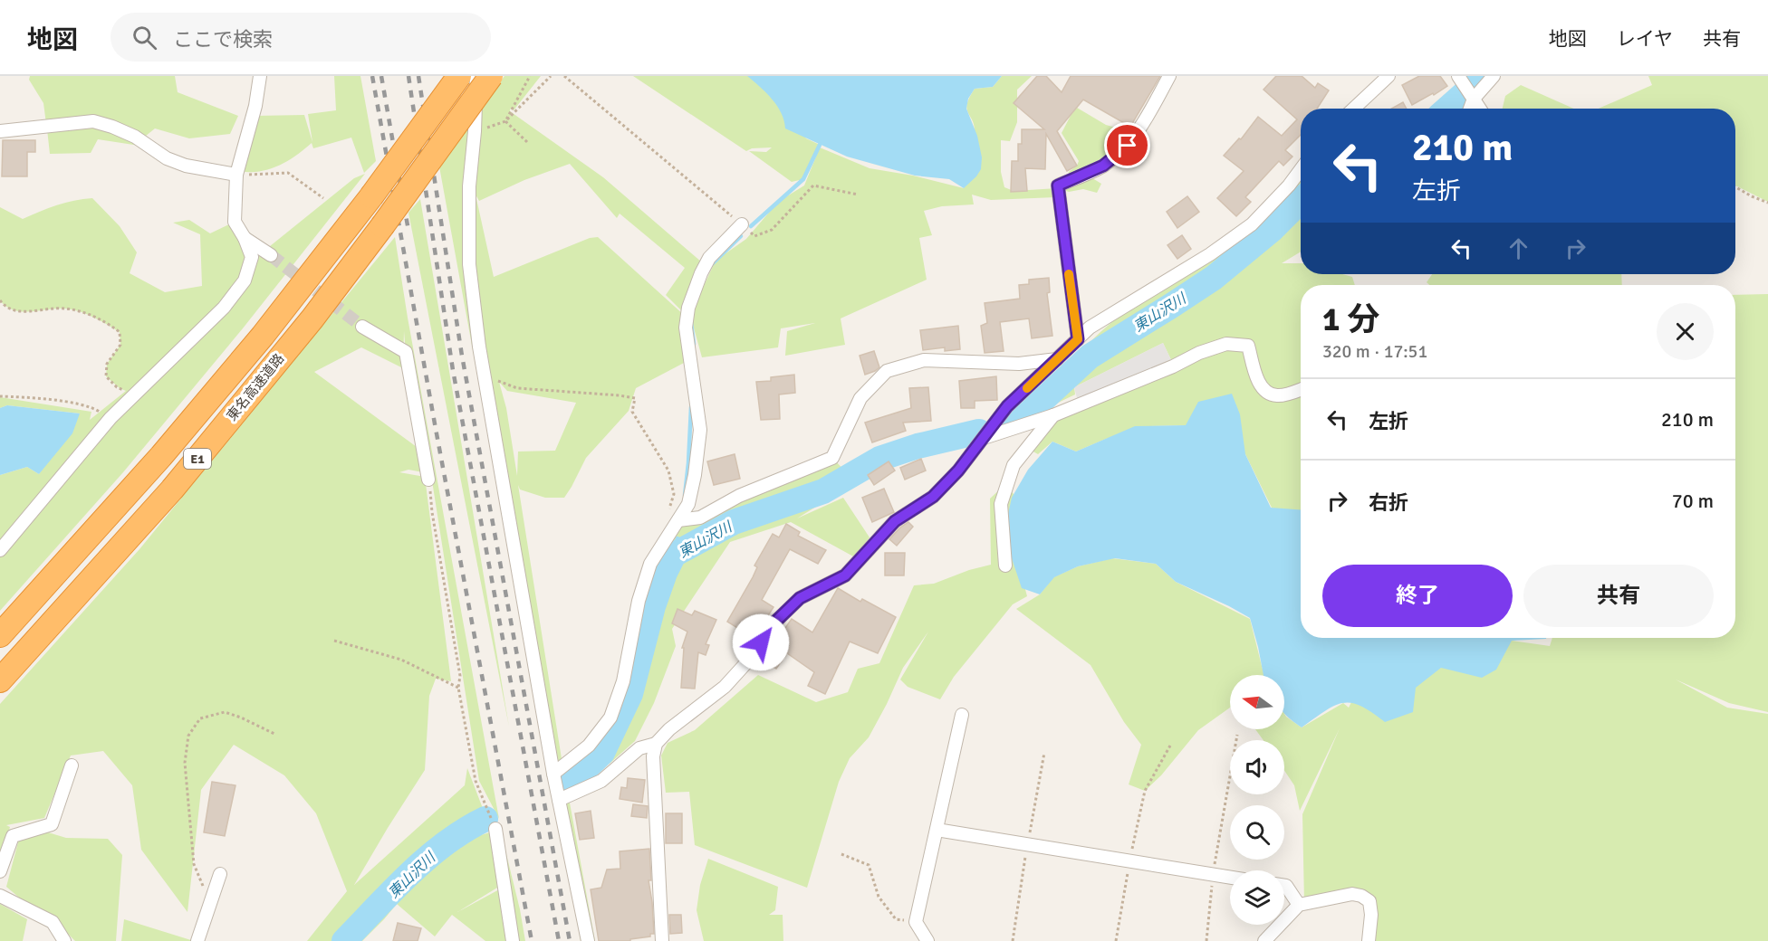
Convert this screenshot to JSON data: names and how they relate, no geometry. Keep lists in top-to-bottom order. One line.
{"streets":{"highway":["東名高速道路","E1"]},"water":["東山沢川"],"north":"left","page":{"header":"地図","search":"ここで検索","nav":["地図","レイヤ","共有"],"turn":["210 m","左折"],"heading":["1 分","320 m · 17:51"],"list":[{"name":"左折","value":"210 m"},{"name":"右折","value":"70 m"}],"buttons":["終了","共有"]}}
